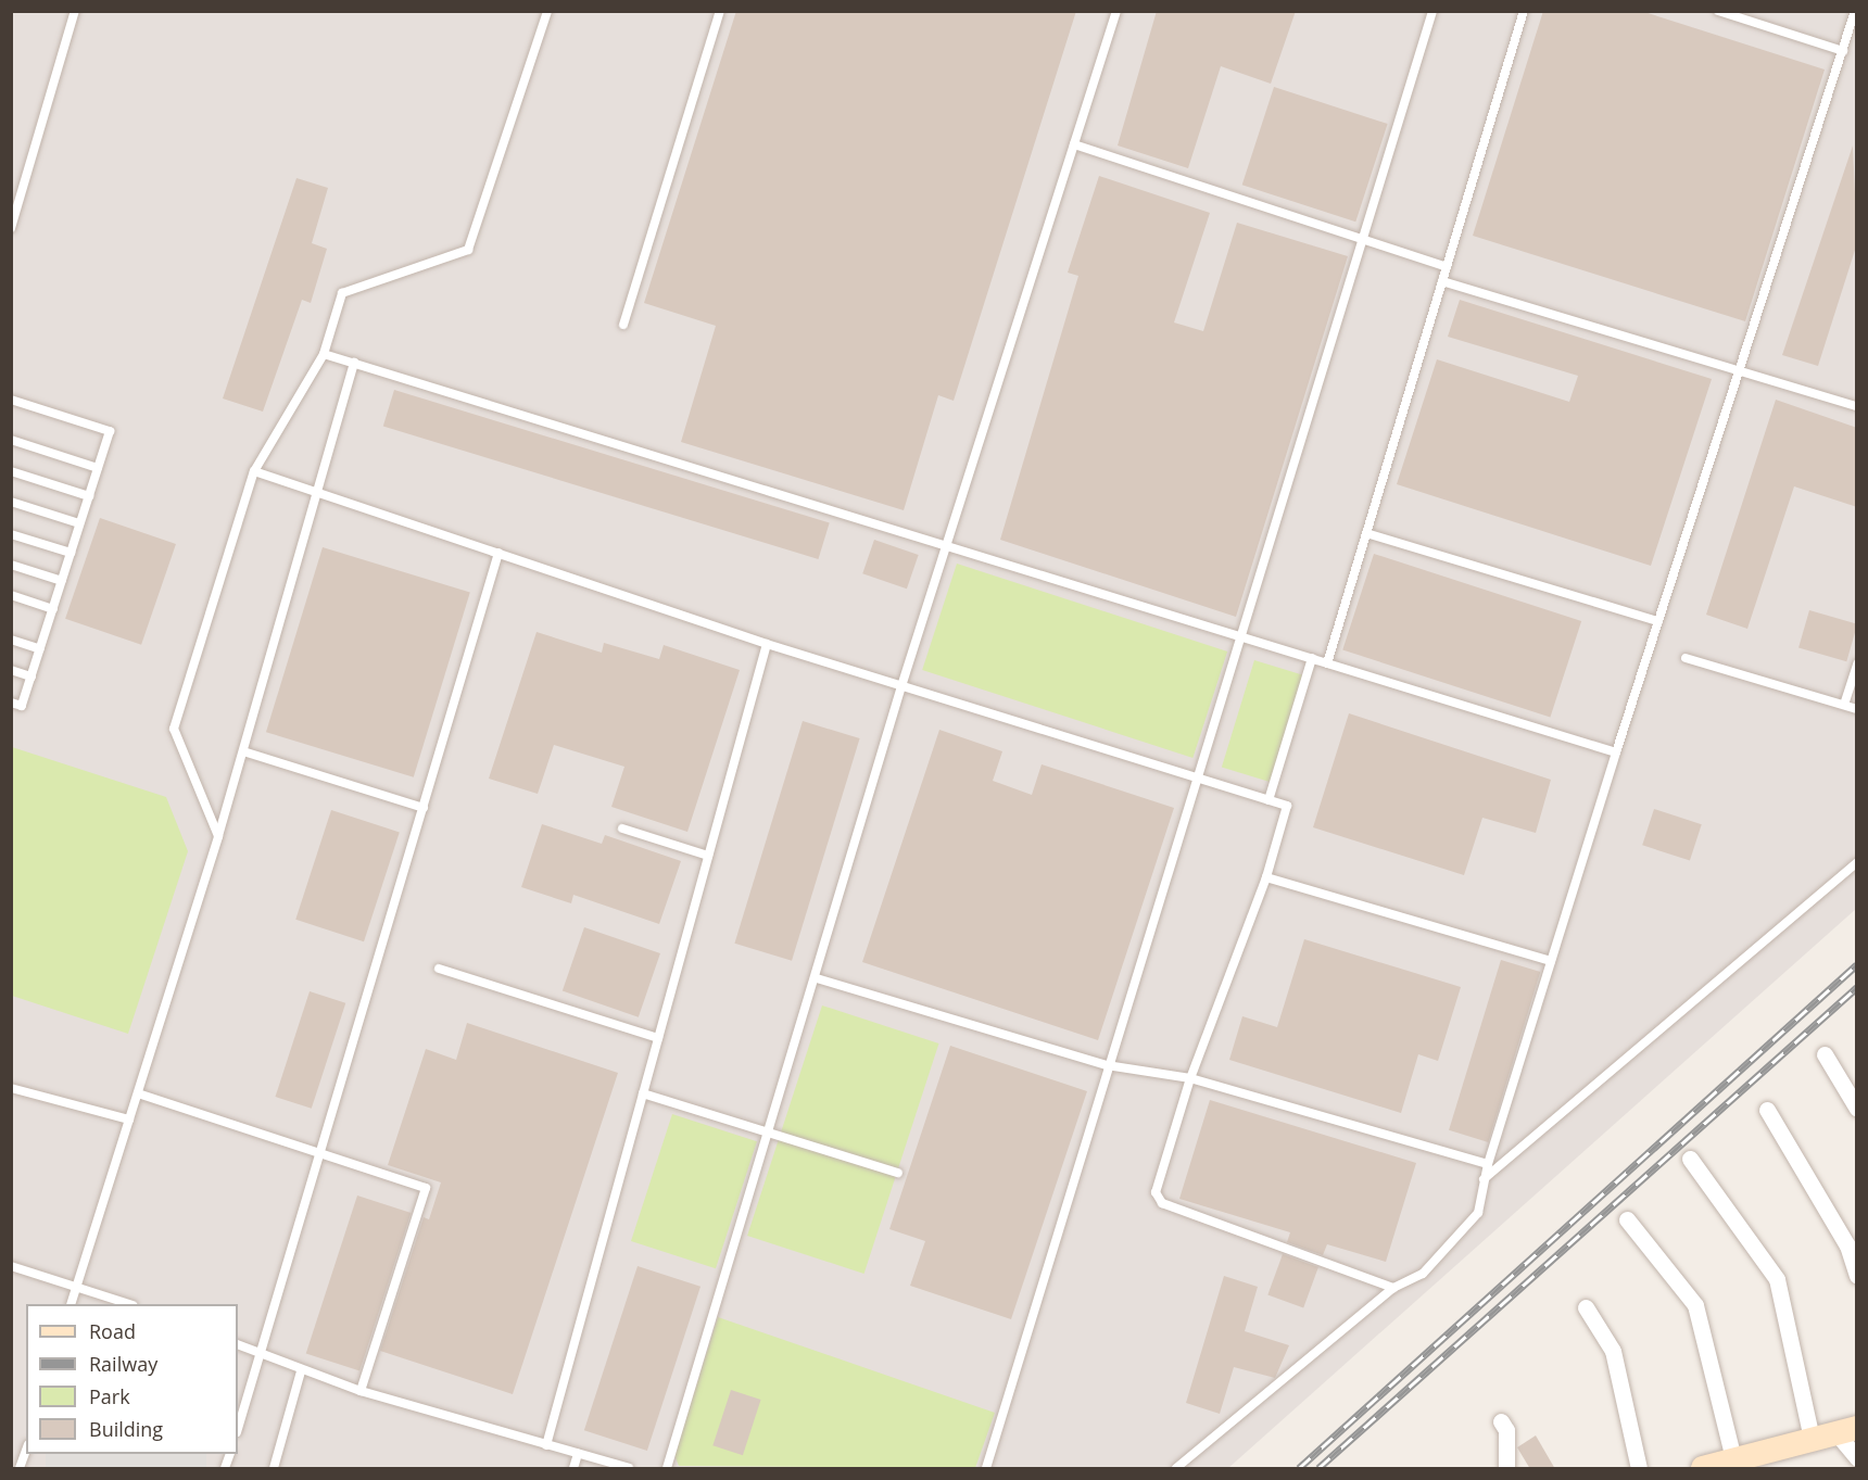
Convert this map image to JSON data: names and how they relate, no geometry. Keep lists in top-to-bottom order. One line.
{"legend":["Road","Railway","Park","Building"]}
